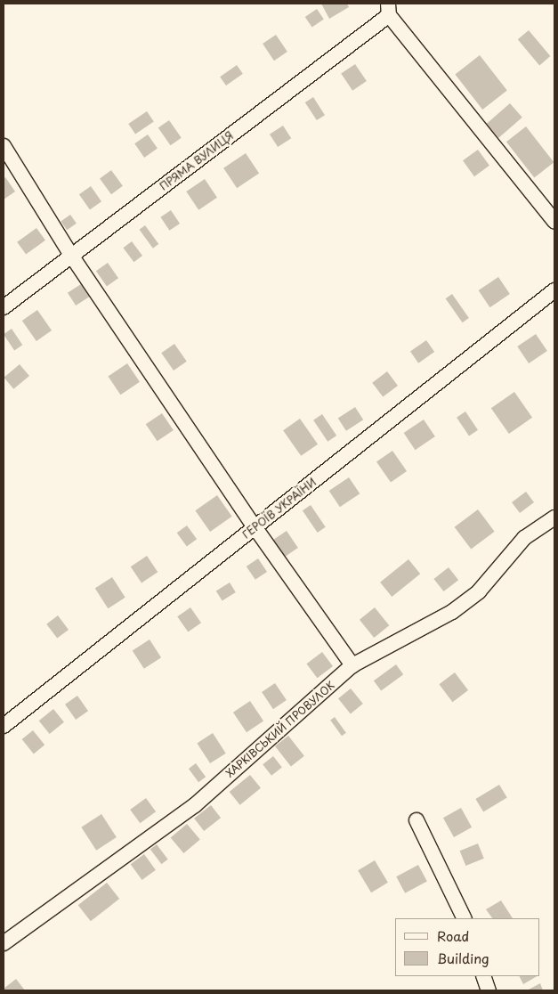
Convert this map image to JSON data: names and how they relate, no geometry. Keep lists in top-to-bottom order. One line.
{"streets":{"street":["ПРЯМА ВУЛИЦЯ","ГЕРОЇВ УКРАЇНИ","ХАРКІВСЬКИЙ ПРОВУЛОК"]},"legend":["Road","Building"]}
